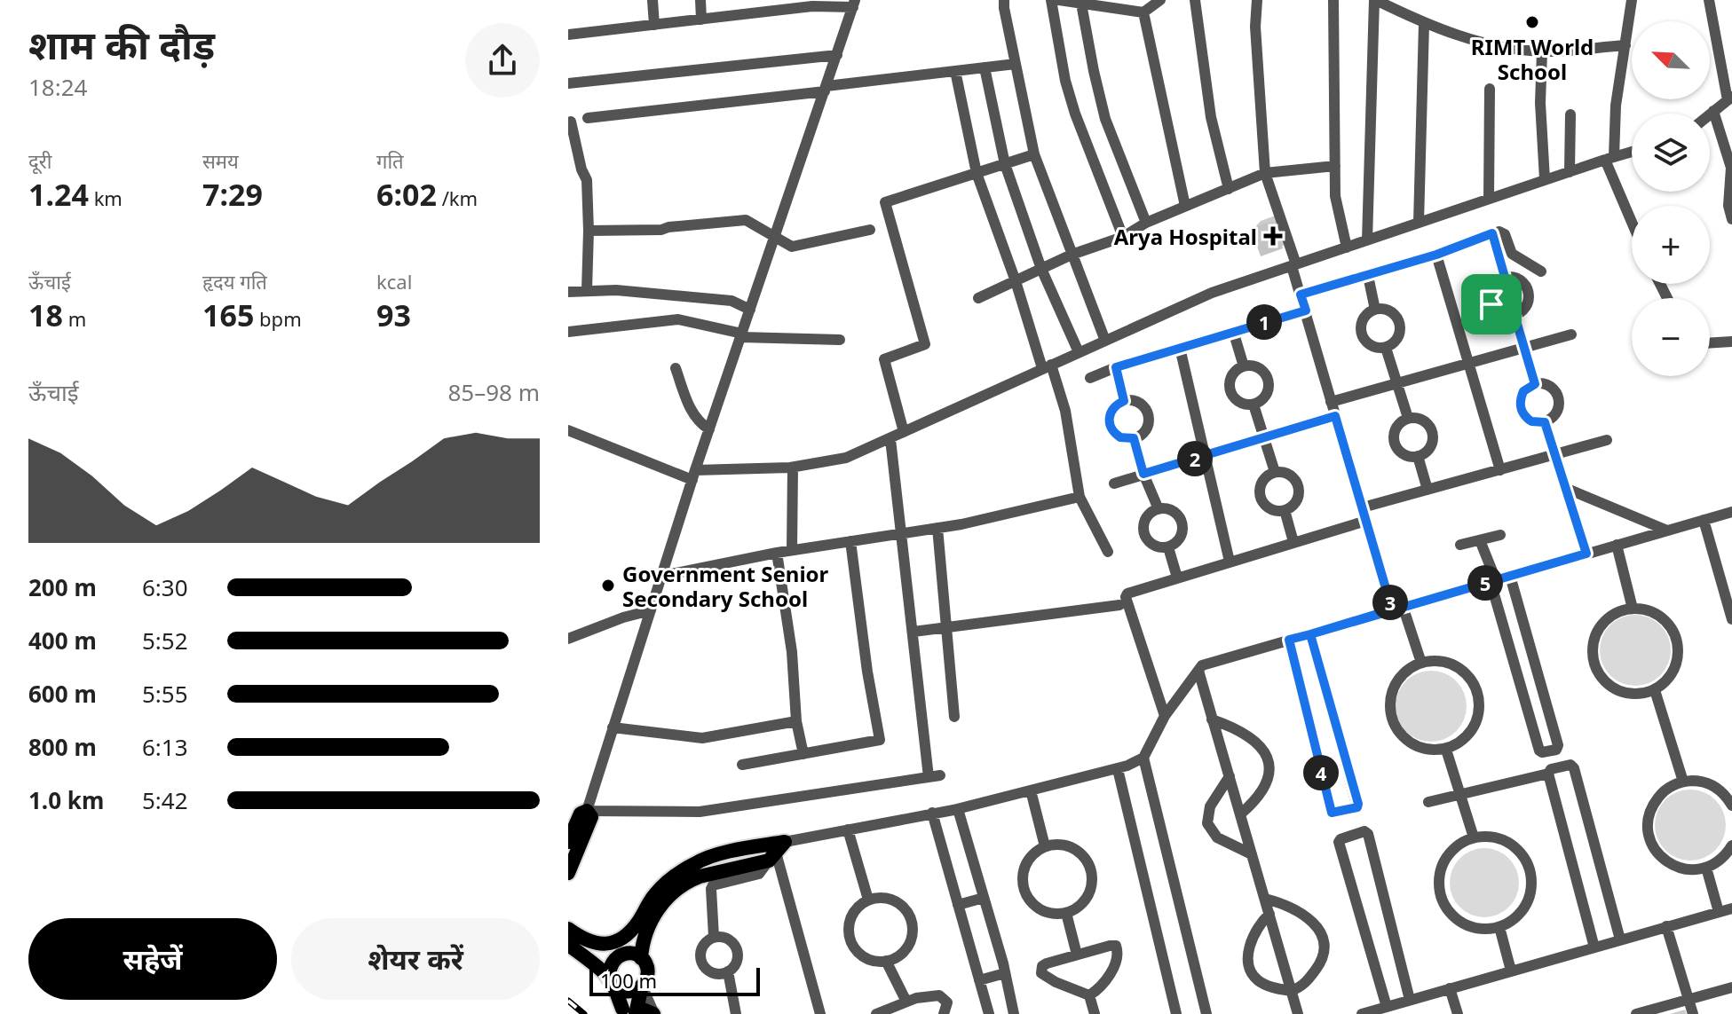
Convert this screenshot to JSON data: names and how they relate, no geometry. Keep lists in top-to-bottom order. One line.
{"places":{"other":["RIMT World School","Government Senior Secondary School"],"health":["Arya Hospital"]},"scale_bar":"100 m","north":"top left","page":{"heading":["शाम की दौड़","18:24"],"map_buttons":["+","−"],"stats":[["दूरी","1.24 km"],["समय","7:29"],["गति","6:02 /km"],["ऊँचाई","18 m"],["हृदय गति","165 bpm"],["kcal","93"]],"pins":["1","2","5","3","4"],"chart":["ऊँचाई","85–98 m"],"list":[{"name":"200 m","note":"6:30"},{"name":"400 m","note":"5:52"},{"name":"600 m","note":"5:55"},{"name":"800 m","note":"6:13"},{"name":"1.0 km","note":"5:42"}],"buttons":["सहेजें","शेयर करें"],"scale":"100 m"}}
